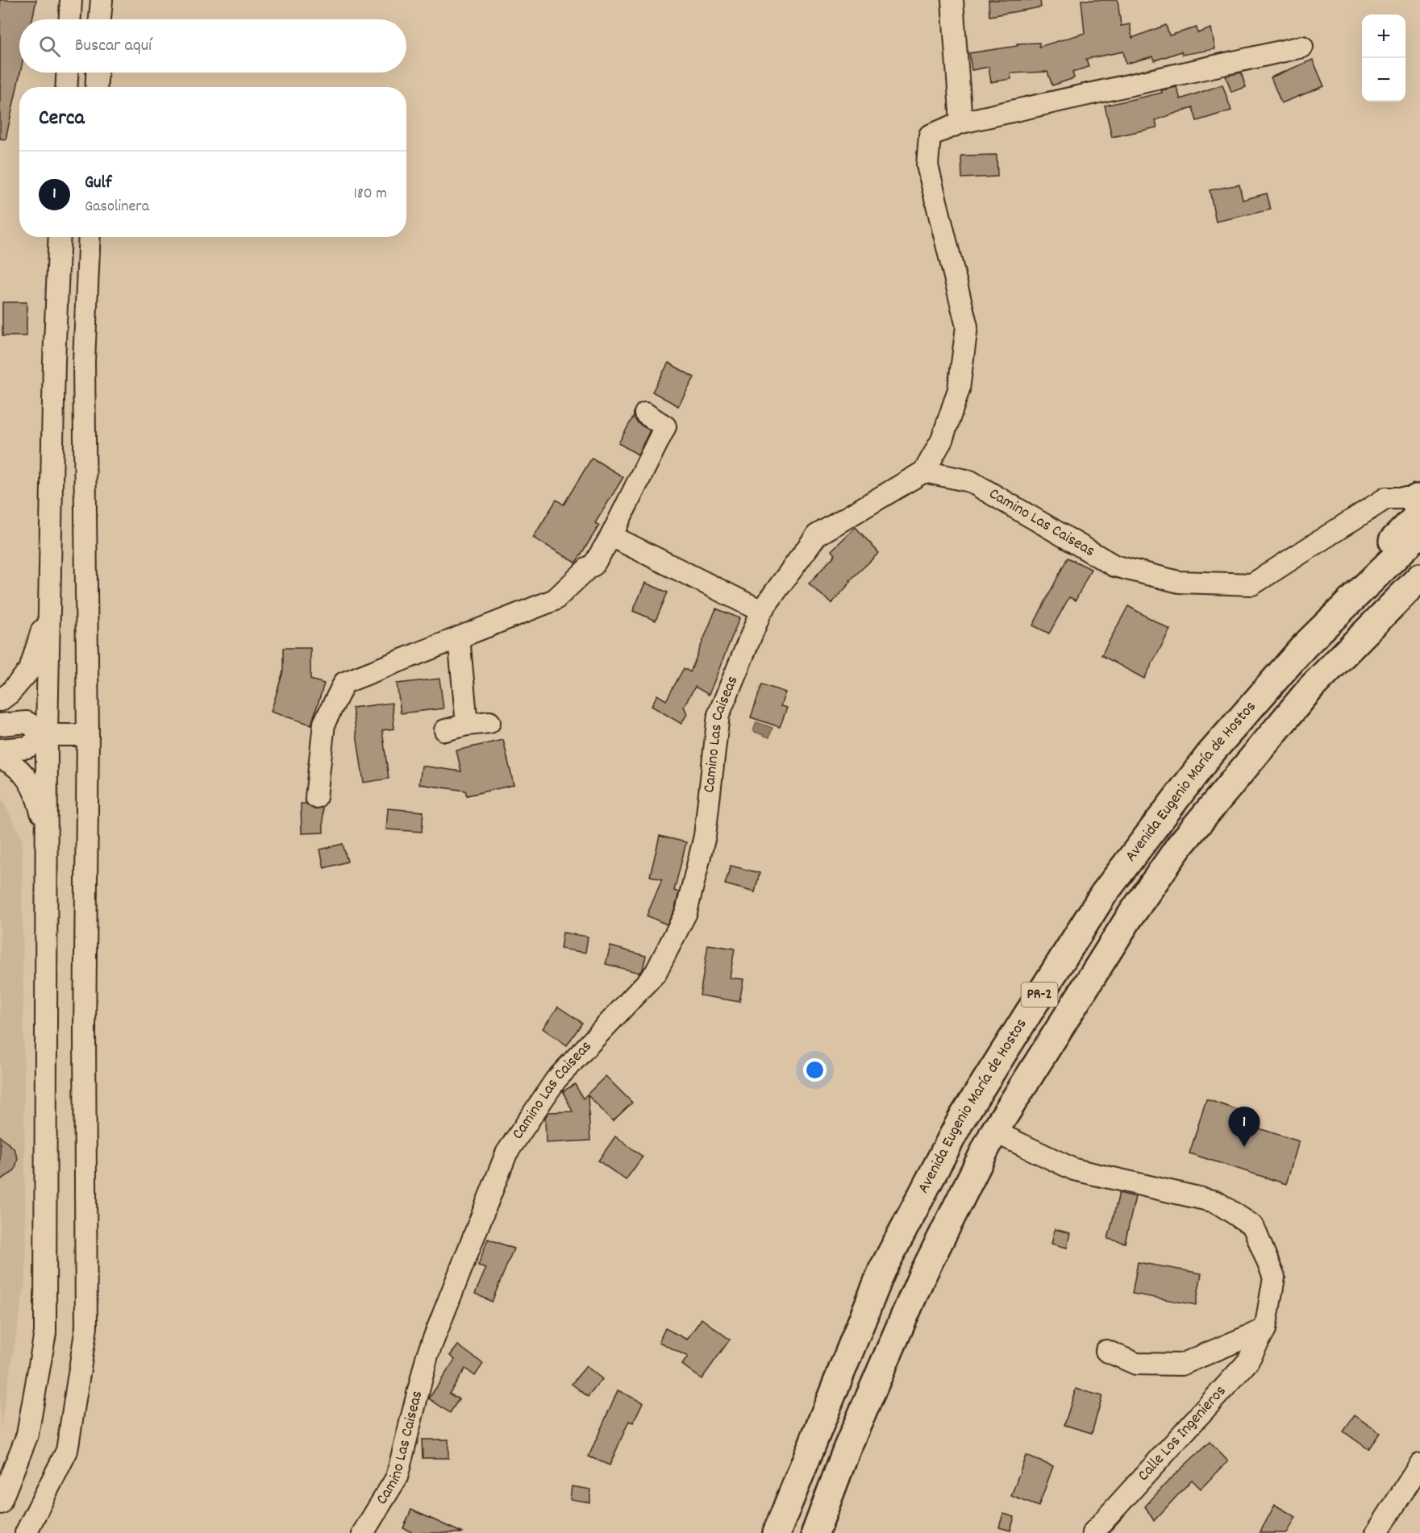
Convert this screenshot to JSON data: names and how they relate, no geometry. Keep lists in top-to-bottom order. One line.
{"streets":{"highway":["Avenida Eugenio María de Hostos","PR-2"],"street":["Camino Las Caiseas","Calle Los Ingenieros"]},"crossings":[["Avenida Eugenio María de Hostos","Calle Los Ingenieros"]],"page":{"map_buttons":["+","−"],"search":"Buscar aquí","heading":"Cerca","list":[{"mark":"1","name":"Gulf","note":"Gasolinera","value":"180 m"}],"pins":"1"}}
